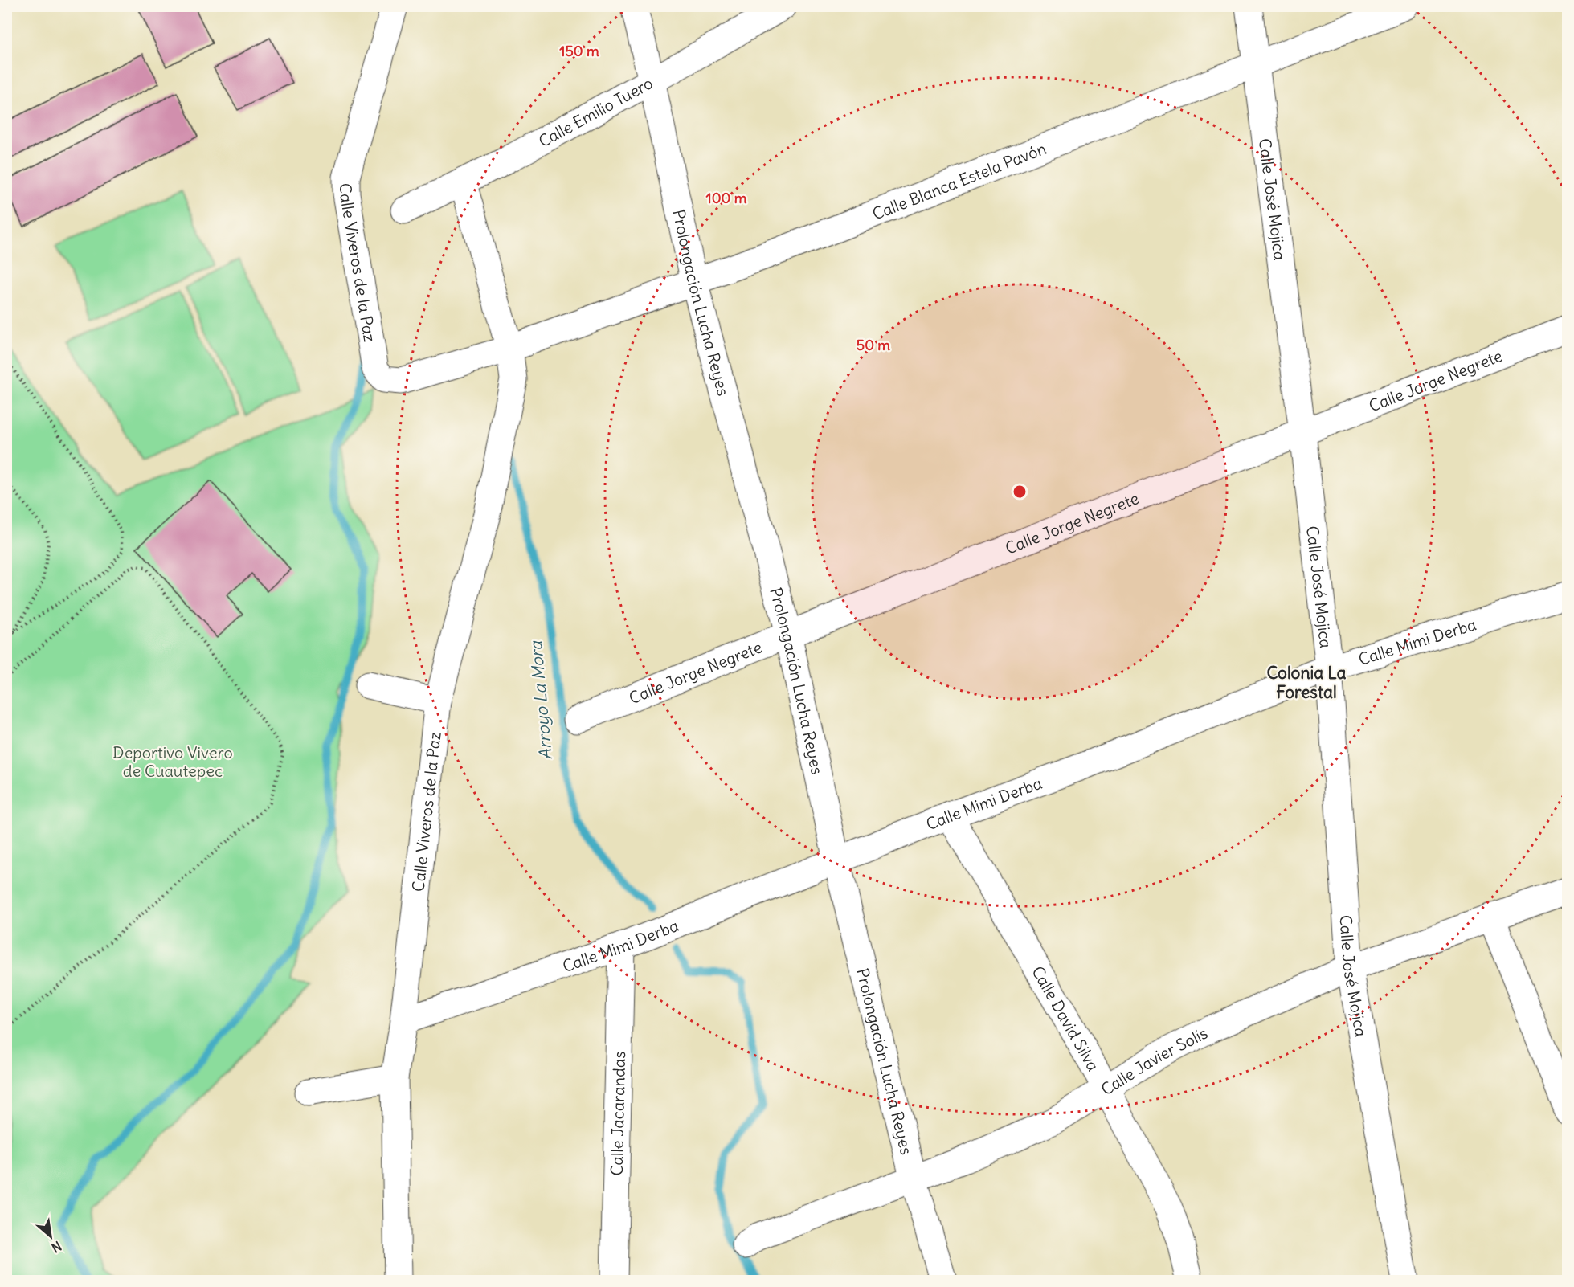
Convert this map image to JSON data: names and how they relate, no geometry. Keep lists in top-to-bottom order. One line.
{"streets":{"street":["Calle Emilio Tuero","Calle Blanca Estela Pavón","Calle José Mojica","Calle Viveros de la Paz","Prolongación Lucha Reyes","Calle Jorge Negrete","Calle Mimi Derba","Calle David Silva","Calle Javier Solís","Calle Jacarandas"]},"crossings":[["Calle Emilio Tuero","Calle Viveros de la Paz"],["Calle Emilio Tuero","Prolongación Lucha Reyes"],["Calle Blanca Estela Pavón","Calle José Mojica"],["Calle Blanca Estela Pavón","Calle Viveros de la Paz"],["Calle Blanca Estela Pavón","Prolongación Lucha Reyes"],["Calle José Mojica","Calle Jorge Negrete"],["Calle José Mojica","Calle Mimi Derba"],["Calle José Mojica","Calle Javier Solís"],["Calle Viveros de la Paz","Calle Mimi Derba"],["Prolongación Lucha Reyes","Calle Jorge Negrete"],["Prolongación Lucha Reyes","Calle Mimi Derba"],["Prolongación Lucha Reyes","Calle Javier Solís"],["Calle Mimi Derba","Calle David Silva"],["Calle Mimi Derba","Calle Jacarandas"],["Calle David Silva","Calle Javier Solís"]],"districts":["Colonia La Forestal"],"water":["Arroyo La Mora"],"parks":["Deportivo Vivero de Cuautepec"],"north":"bottom right","rings":["150 m","100 m","50 m"]}
